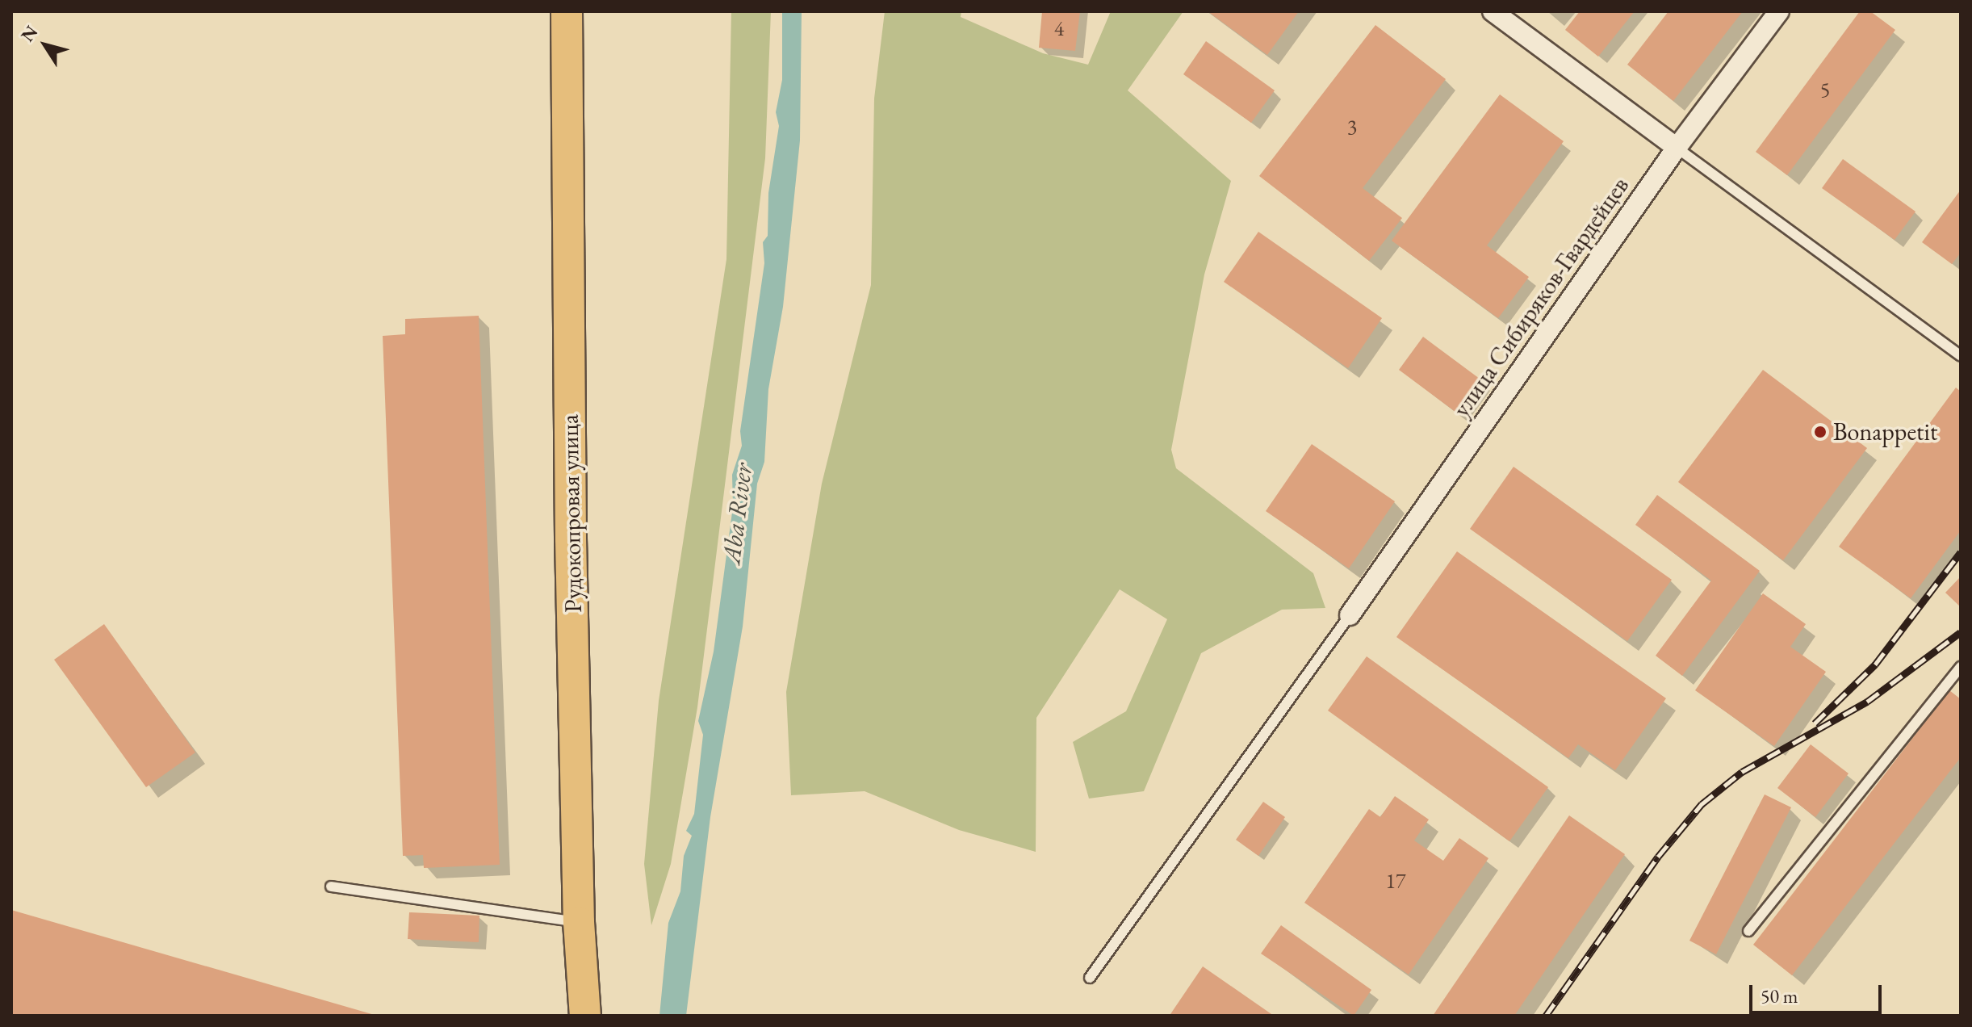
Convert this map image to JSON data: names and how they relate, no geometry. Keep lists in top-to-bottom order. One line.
{"streets":{"main road":["Рудокопровая улица"],"street":["улица Сибиряков-Гвардейцев"]},"water":["Aba River"],"places":["Bonappetit"],"house_numbers":["4","5","3","17"],"scale_bar":"50 m","north":"top left"}
